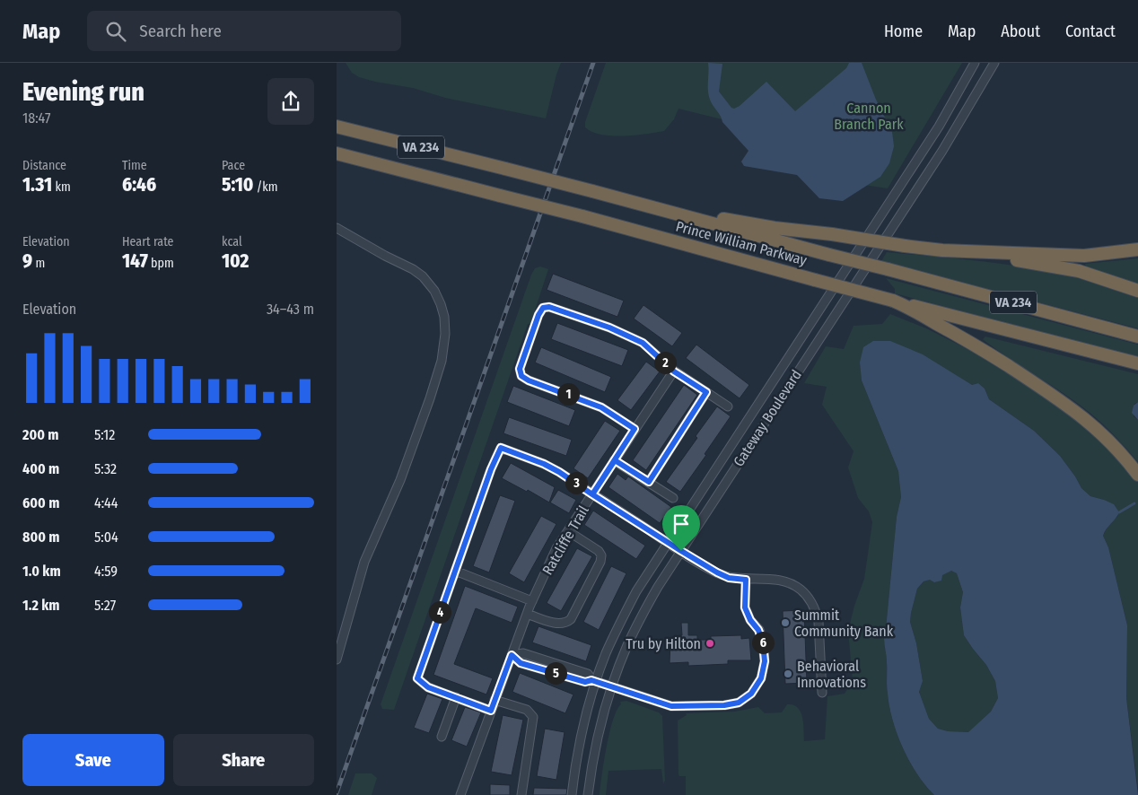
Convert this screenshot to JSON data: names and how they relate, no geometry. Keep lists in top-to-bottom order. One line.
{"streets":{"highway":["VA 234","Prince William Parkway"],"street":["Gateway Boulevard","Ratcliffe Trail"]},"parks":["Cannon Branch Park"],"places":["Summit Community Bank","Tru by Hilton","Behavioral Innovations"],"page":{"header":"Map","search":"Search here","nav":["Home","Map","About","Contact"],"heading":["Evening run","18:47"],"stats":[["Distance","1.31 km"],["Time","6:46"],["Pace","5:10 /km"],["Elevation","9 m"],["Heart rate","147 bpm"],["kcal","102"]],"chart":["Elevation","34–43 m"],"pins":["2","1","3","4","6","5"],"list":[{"name":"200 m","note":"5:12"},{"name":"400 m","note":"5:32"},{"name":"600 m","note":"4:44"},{"name":"800 m","note":"5:04"},{"name":"1.0 km","note":"4:59"},{"name":"1.2 km","note":"5:27"}],"buttons":["Save","Share"]}}
